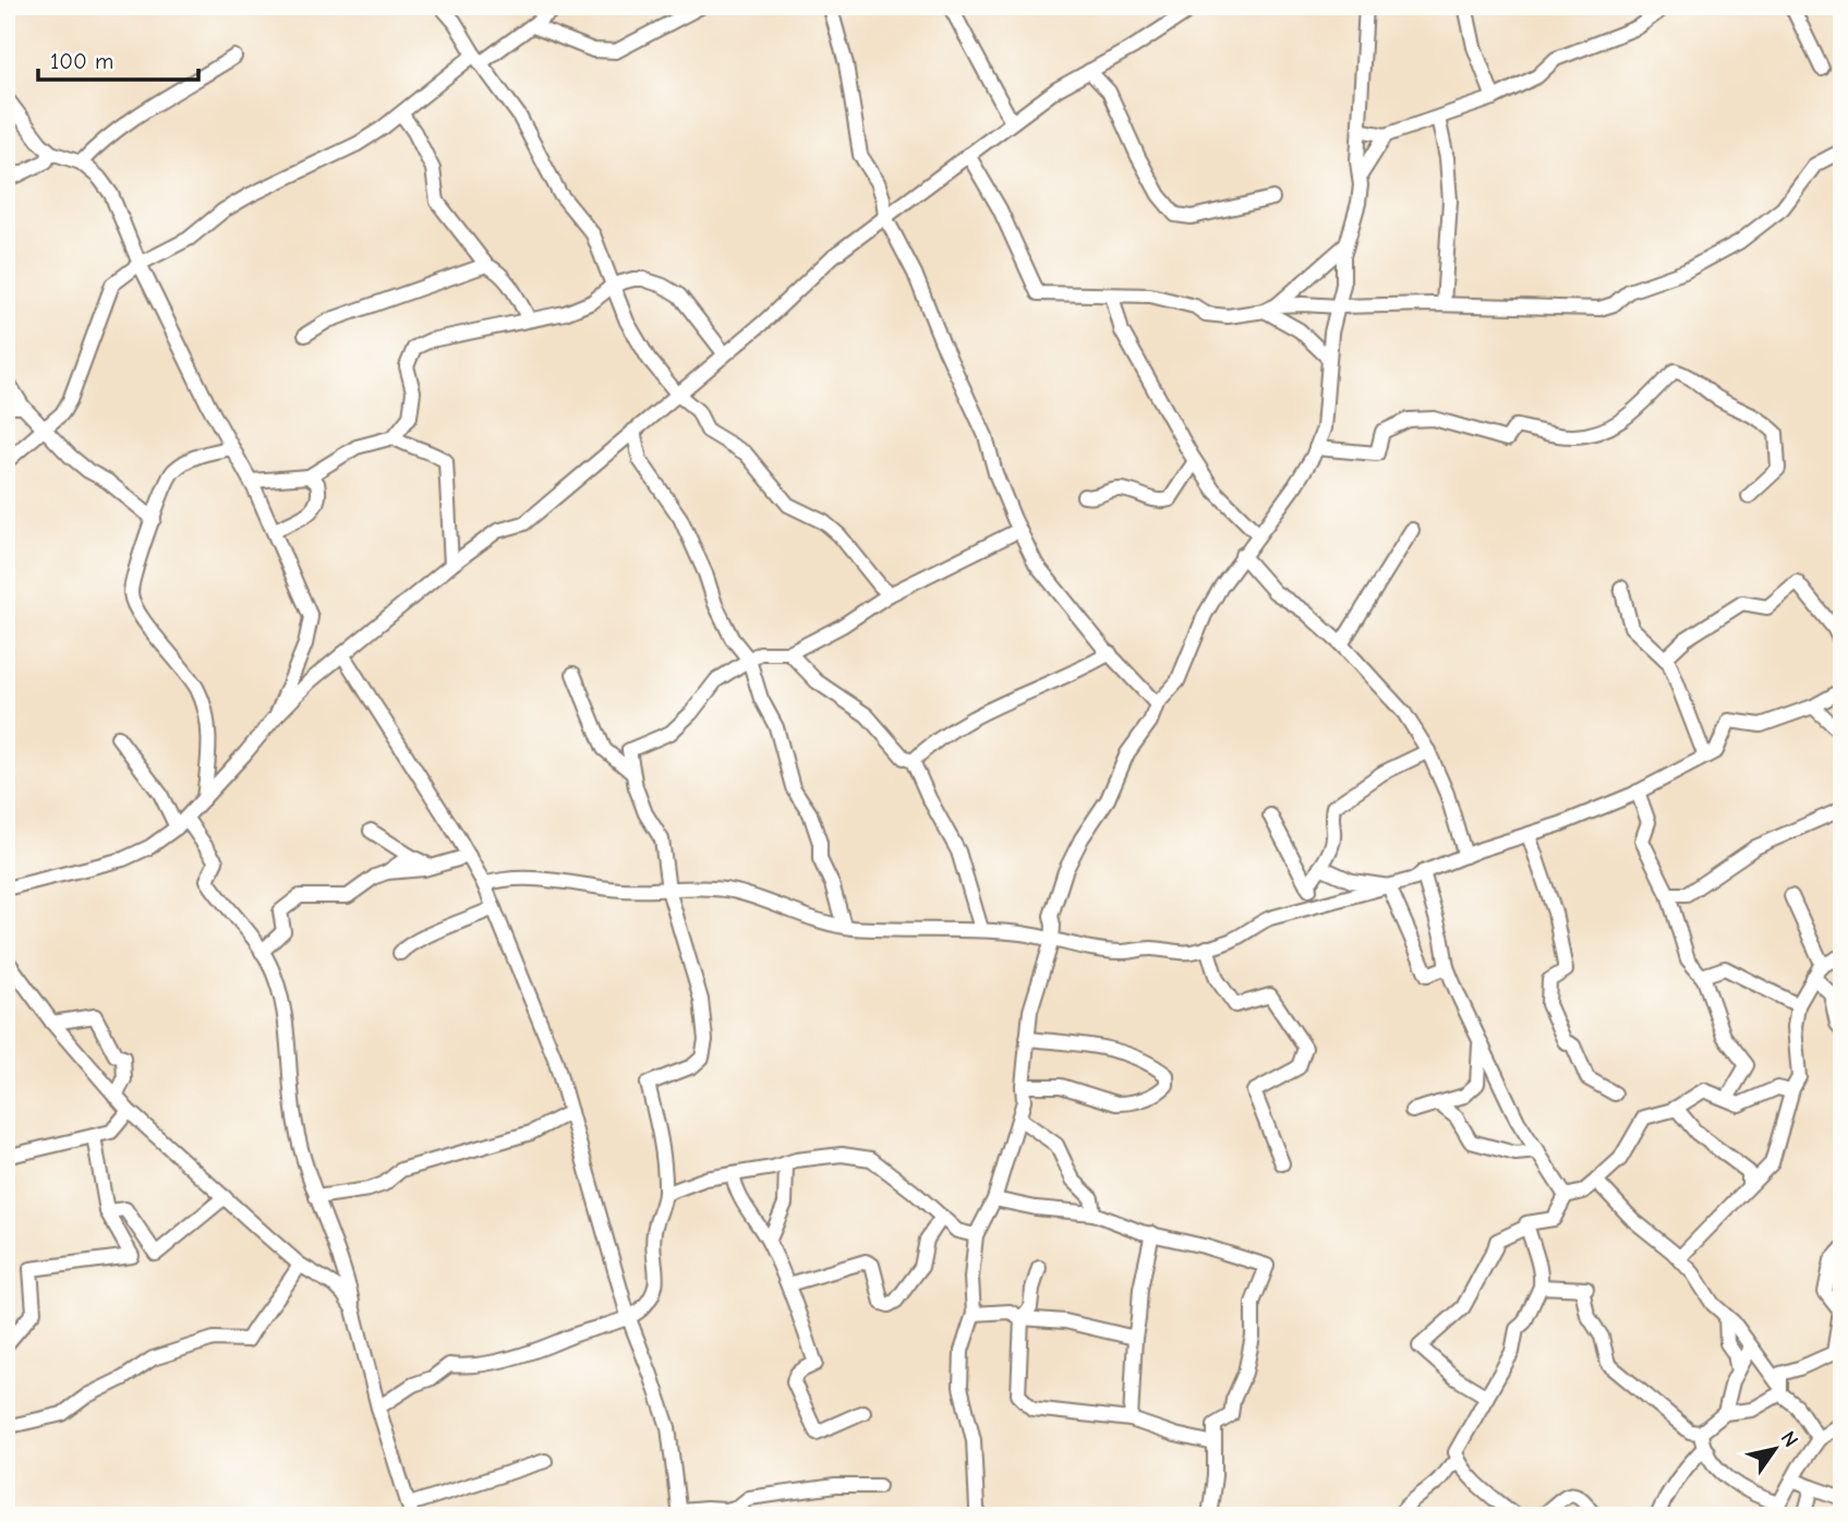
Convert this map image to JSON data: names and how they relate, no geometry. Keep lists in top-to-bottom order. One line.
{"scale_bar":"100 m","north":"top right"}
